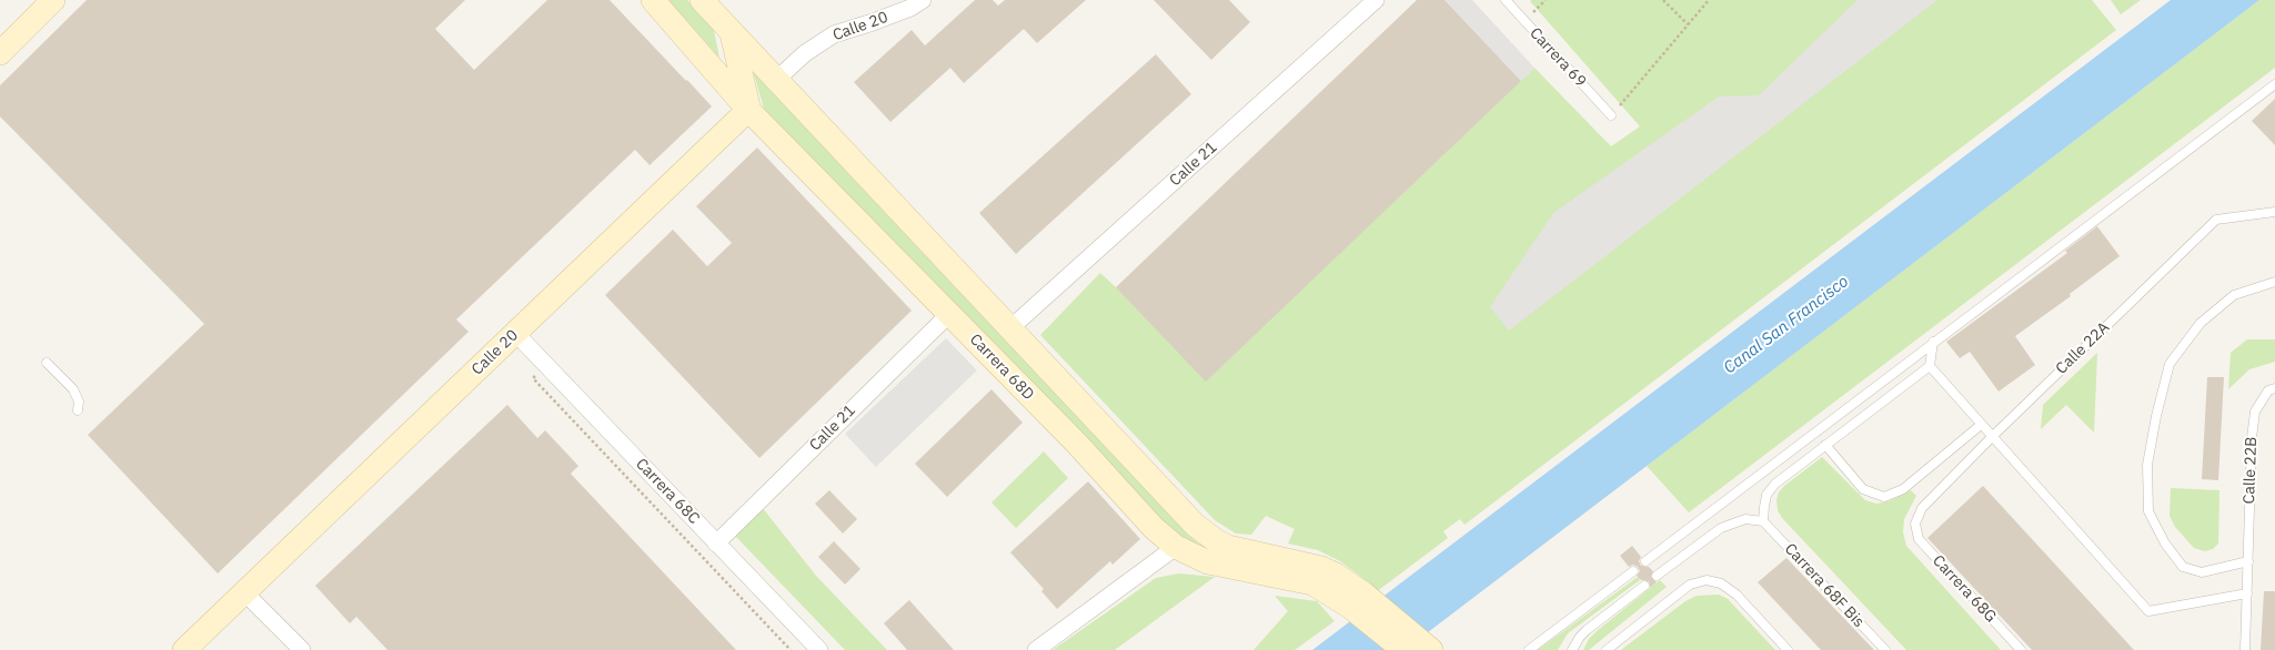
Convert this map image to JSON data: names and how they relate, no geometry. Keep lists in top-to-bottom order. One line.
{"streets":{"main road":["Calle 20","Carrera 68D"],"street":["Calle 21","Carrera 68C"],"lane":["Carrera 69","Calle 22A","Calle 22B","Carrera 68F Bis","Carrera 68G"]},"crossings":[["Calle 20","Carrera 68D"],["Calle 20","Carrera 68C"],["Calle 21","Carrera 68D"],["Calle 21","Carrera 68C"],["Calle 22A","Carrera 68G"]],"water":["Canal San Francisco"]}
